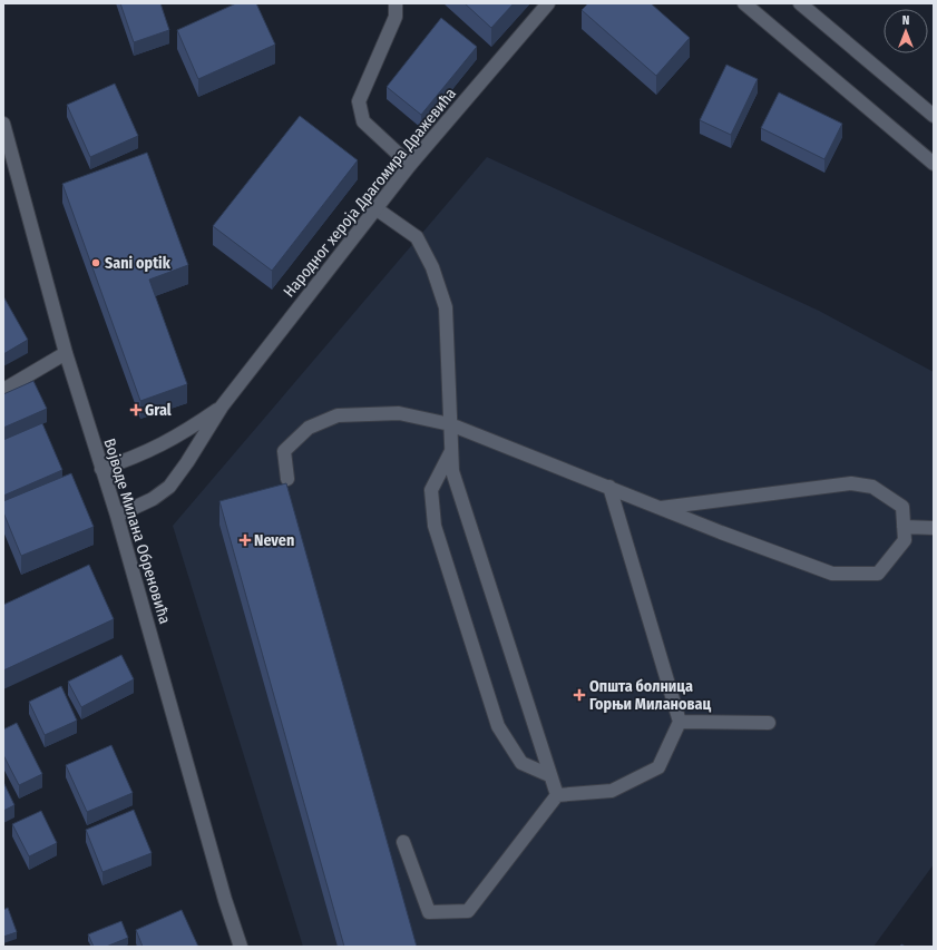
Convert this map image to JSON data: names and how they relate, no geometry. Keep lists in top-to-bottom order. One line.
{"streets":{"street":["Народног хероја Драгомира Дражевића","Војводе Милана Обреновића"]},"crossings":[["Народног хероја Драгомира Дражевића","Војводе Милана Обреновића"]],"places":{"other":["Sani optik"],"health":["Gral","Neven","Општа болница Горњи Милановац"]},"north":"top"}
